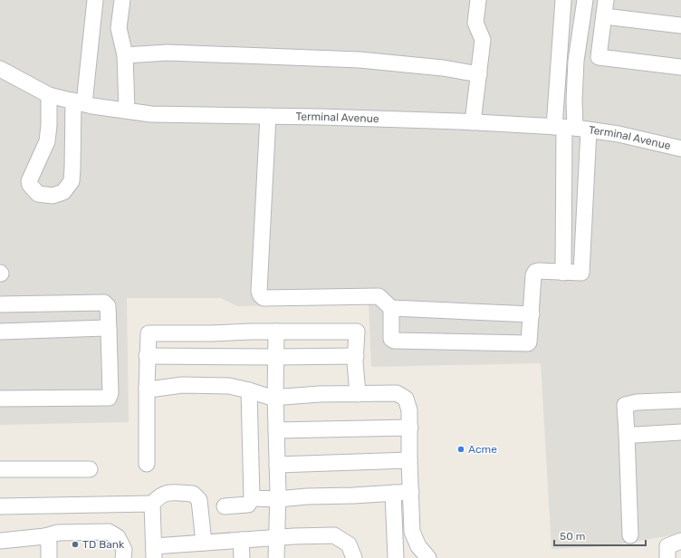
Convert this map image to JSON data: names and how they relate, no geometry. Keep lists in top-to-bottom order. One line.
{"streets":{"street":["Terminal Avenue"]},"places":["Acme","TD Bank"],"scale_bar":"50 m"}
